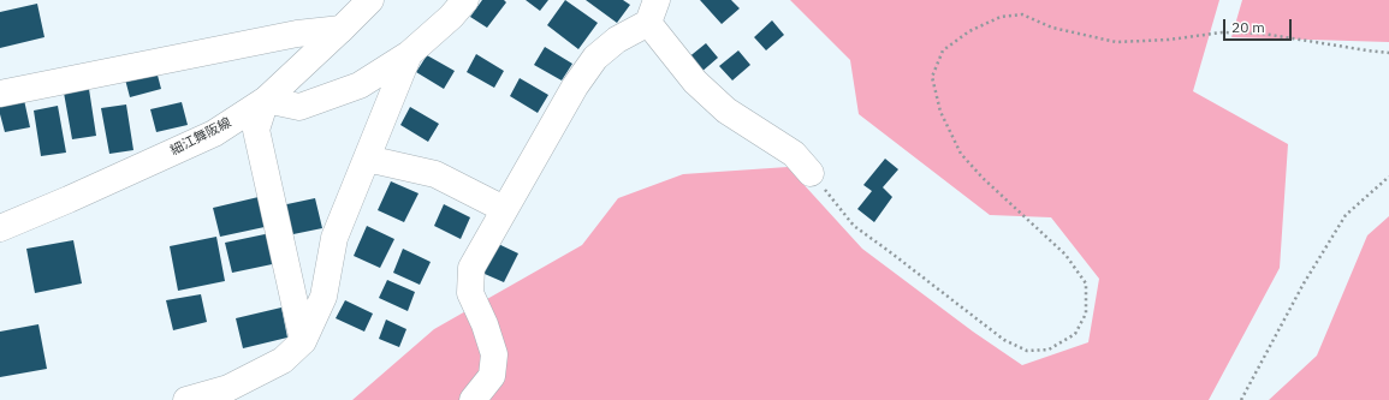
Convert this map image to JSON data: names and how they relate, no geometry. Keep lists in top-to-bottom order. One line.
{"streets":{"street":["細江舞阪線"]},"scale_bar":"20 m"}
